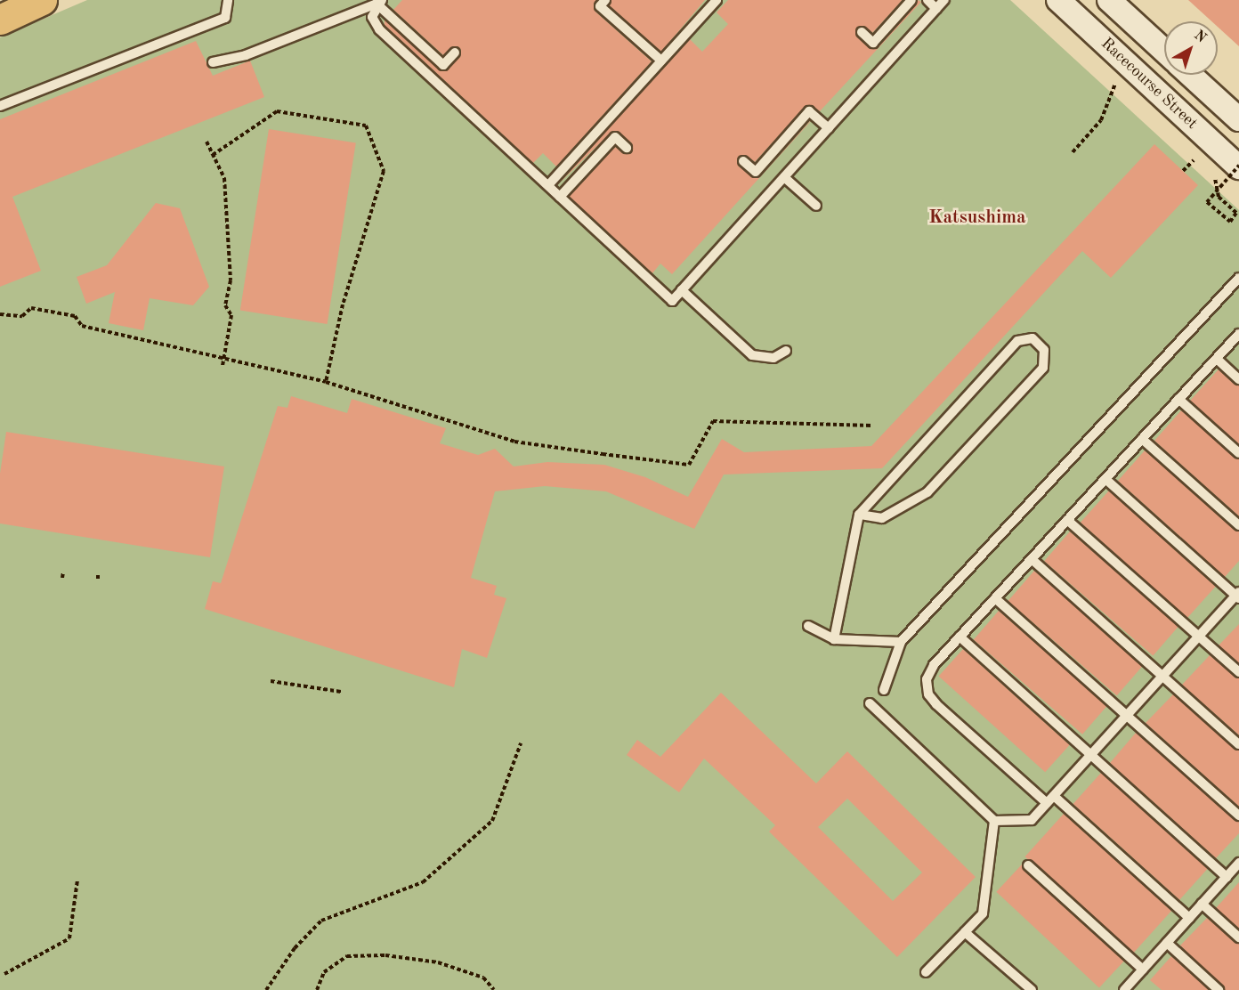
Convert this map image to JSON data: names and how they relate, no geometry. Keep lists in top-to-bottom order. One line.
{"streets":{"street":["Racecourse Street"]},"districts":["Katsushima"],"north":"top right"}
